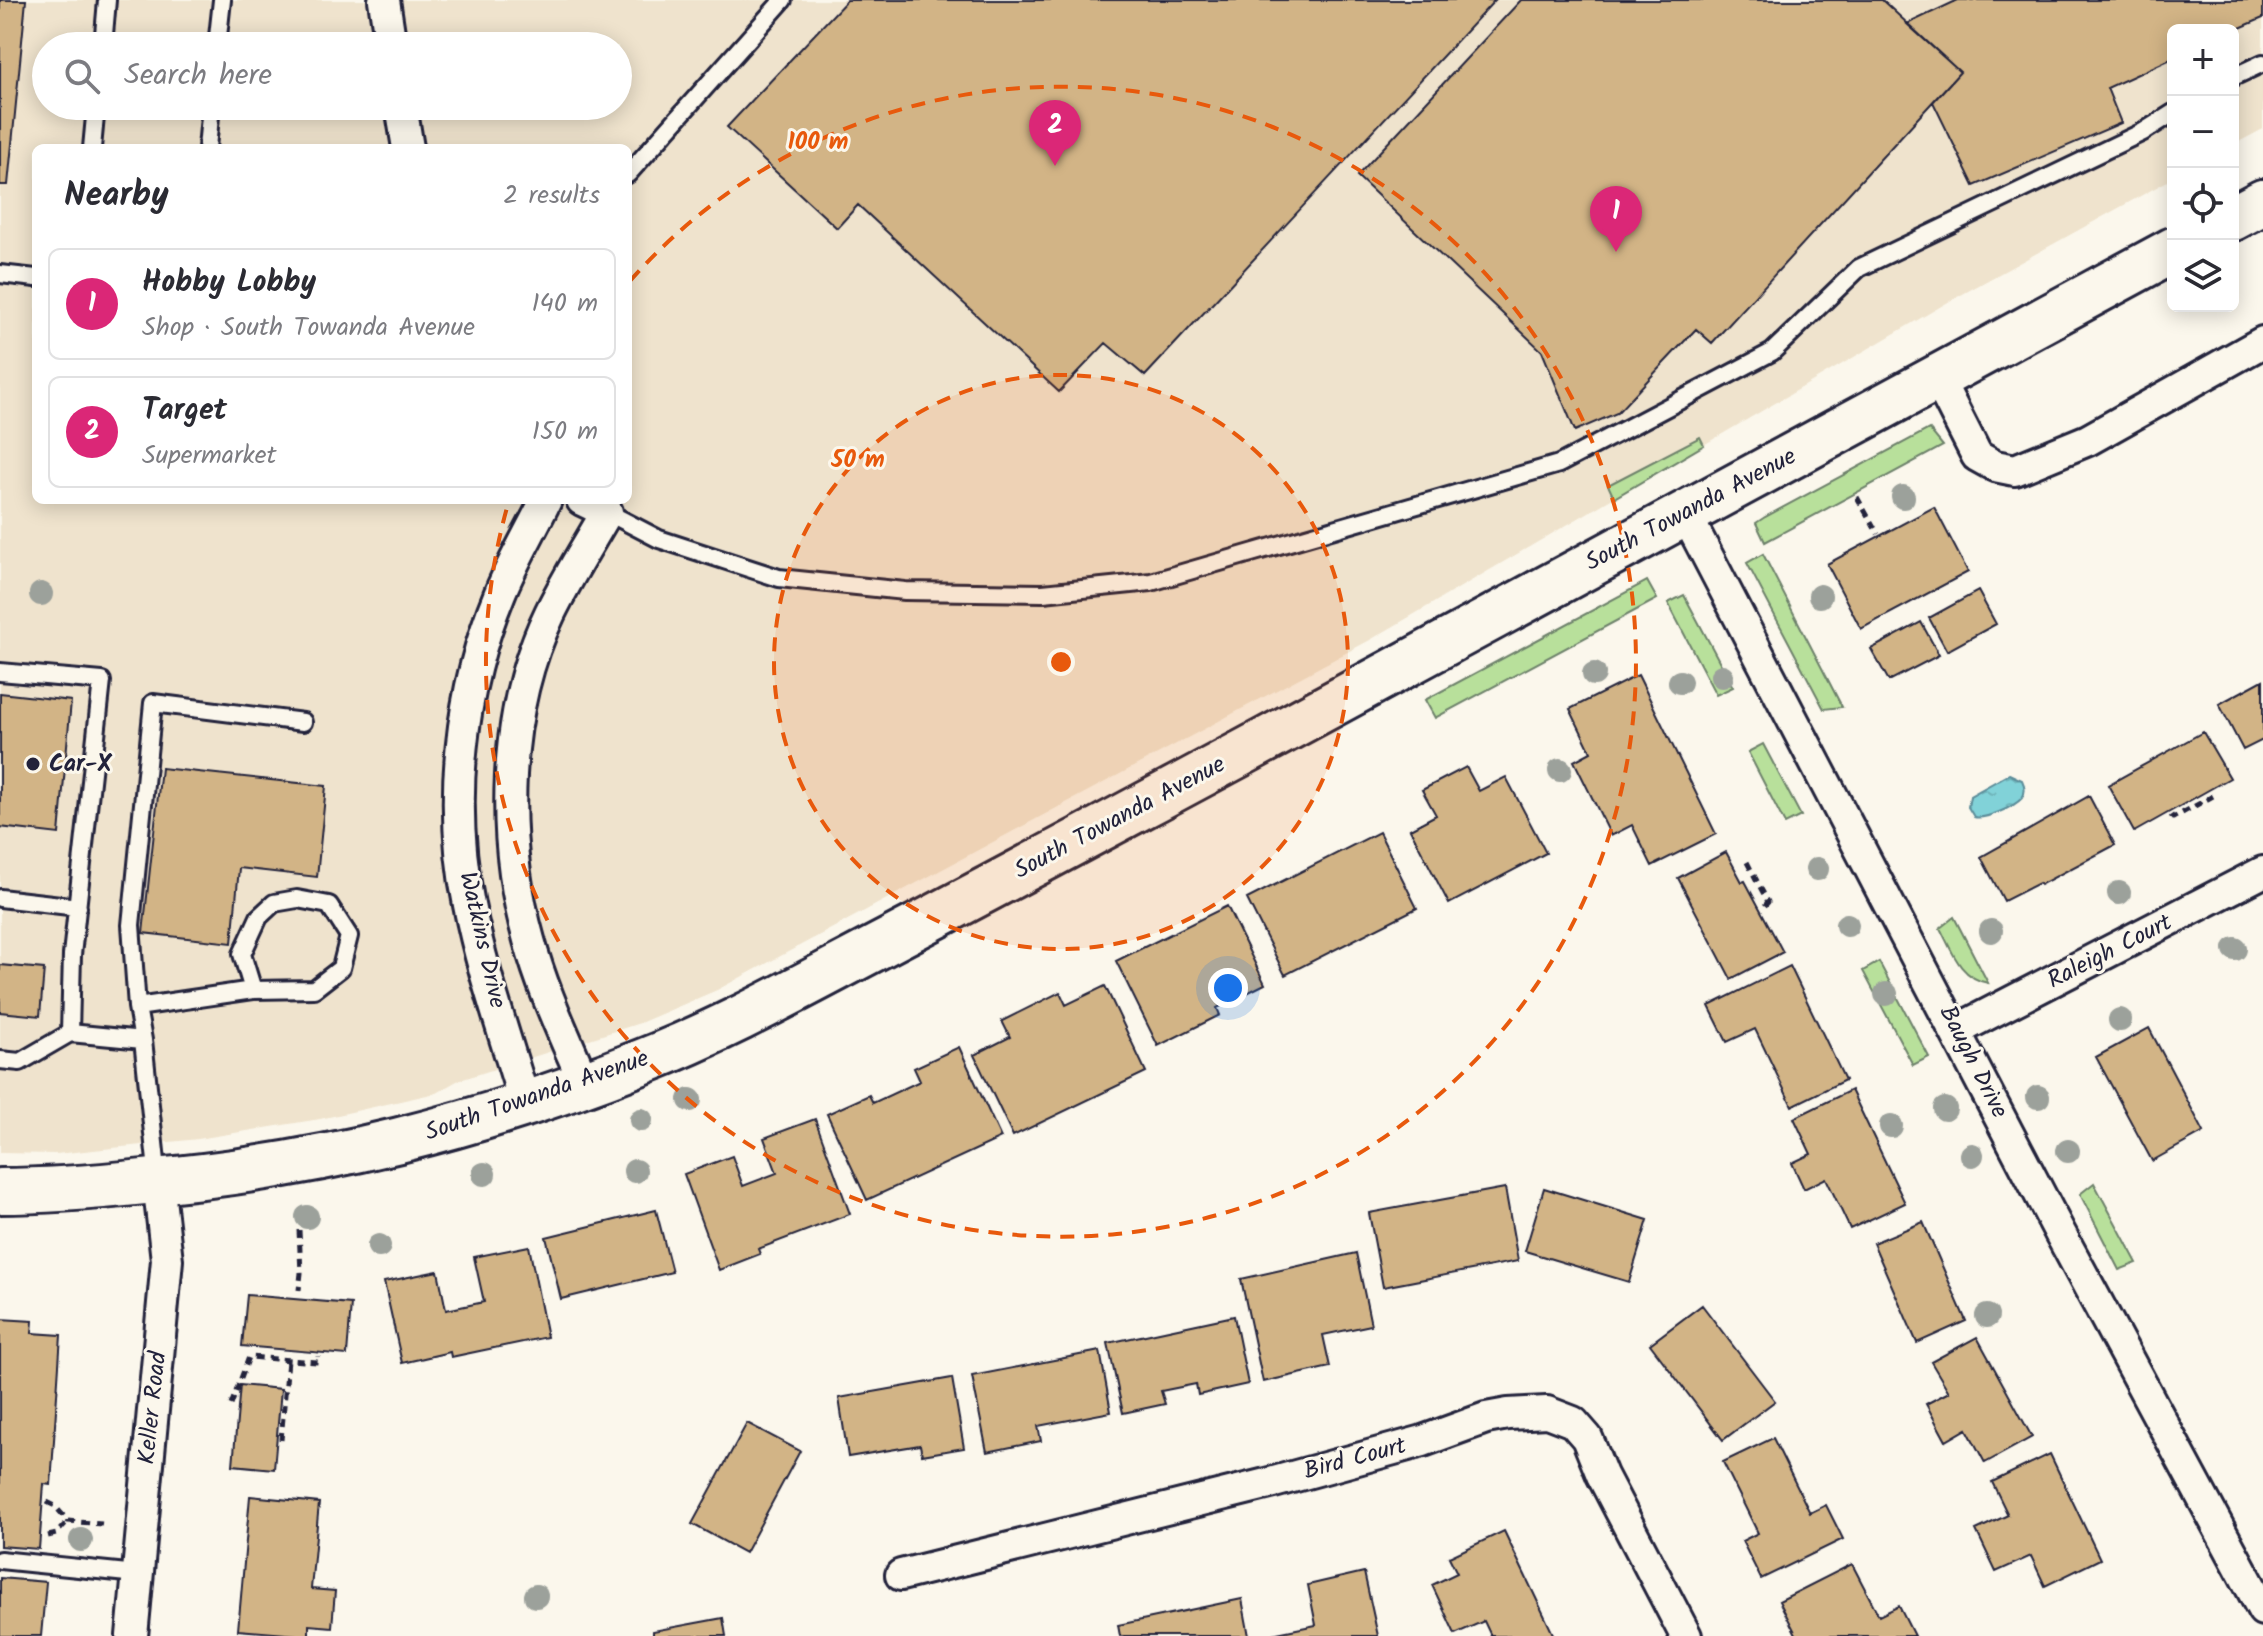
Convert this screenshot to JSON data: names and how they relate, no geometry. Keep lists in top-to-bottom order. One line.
{"streets":{"main road":["South Towanda Avenue"],"street":["Watkins Drive","Raleigh Court","Baugh Drive","Keller Road","Bird Court"]},"crossings":[["South Towanda Avenue","Watkins Drive"],["South Towanda Avenue","Baugh Drive"],["South Towanda Avenue","Keller Road"],["Raleigh Court","Baugh Drive"]],"places":["Car-X"],"page":{"map_buttons":["+","−"],"search":"Search here","pins":["2","1"],"heading":["Nearby","2 results"],"list":[{"mark":"1","name":"Hobby Lobby","note":"Shop · South Towanda Avenue","value":"140 m"},{"mark":"2","name":"Target","note":"Supermarket","value":"150 m"}]},"rings":["100 m","50 m"]}
